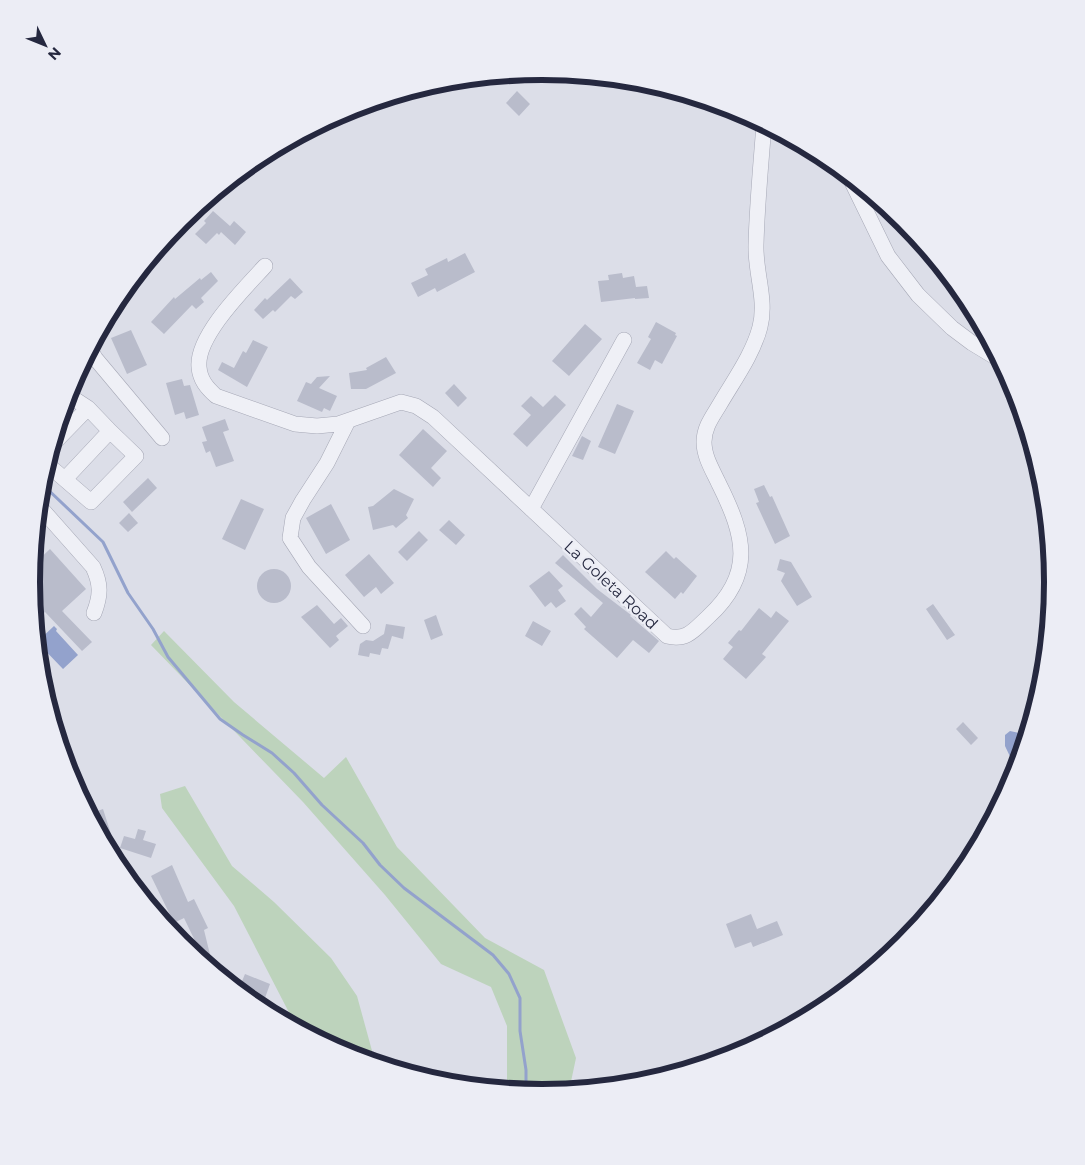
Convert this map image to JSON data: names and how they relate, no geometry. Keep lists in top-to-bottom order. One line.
{"streets":{"street":["La Goleta Road"]},"north":"bottom right"}
